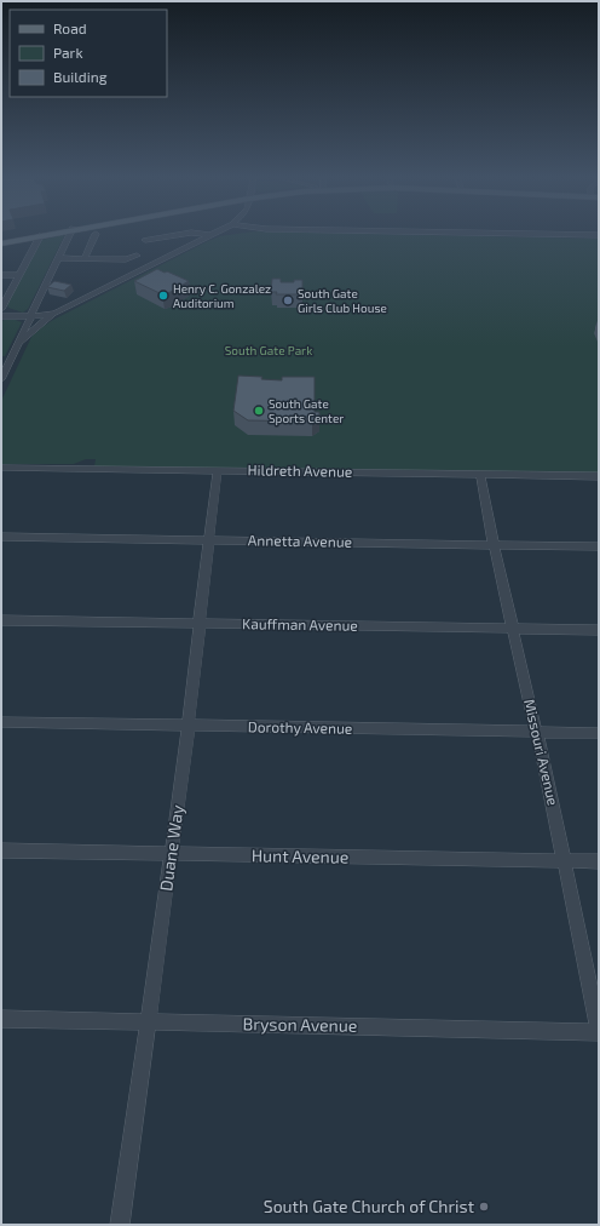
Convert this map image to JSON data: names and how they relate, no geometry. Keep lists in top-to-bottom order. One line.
{"streets":{"street":["Hildreth Avenue","Annetta Avenue","Kauffman Avenue","Dorothy Avenue","Missouri Avenue","Duane Way","Hunt Avenue","Bryson Avenue"]},"crossings":[["Hildreth Avenue","Missouri Avenue"],["Hildreth Avenue","Duane Way"],["Annetta Avenue","Missouri Avenue"],["Annetta Avenue","Duane Way"],["Kauffman Avenue","Missouri Avenue"],["Kauffman Avenue","Duane Way"],["Dorothy Avenue","Missouri Avenue"],["Dorothy Avenue","Duane Way"],["Missouri Avenue","Hunt Avenue"],["Missouri Avenue","Bryson Avenue"],["Duane Way","Hunt Avenue"],["Duane Way","Bryson Avenue"]],"parks":["South Gate Park"],"places":["Henry C. Gonzalez Auditorium","South Gate Girls Club House","South Gate Sports Center","South Gate Church of Christ"],"legend":["Road","Park","Building"]}
